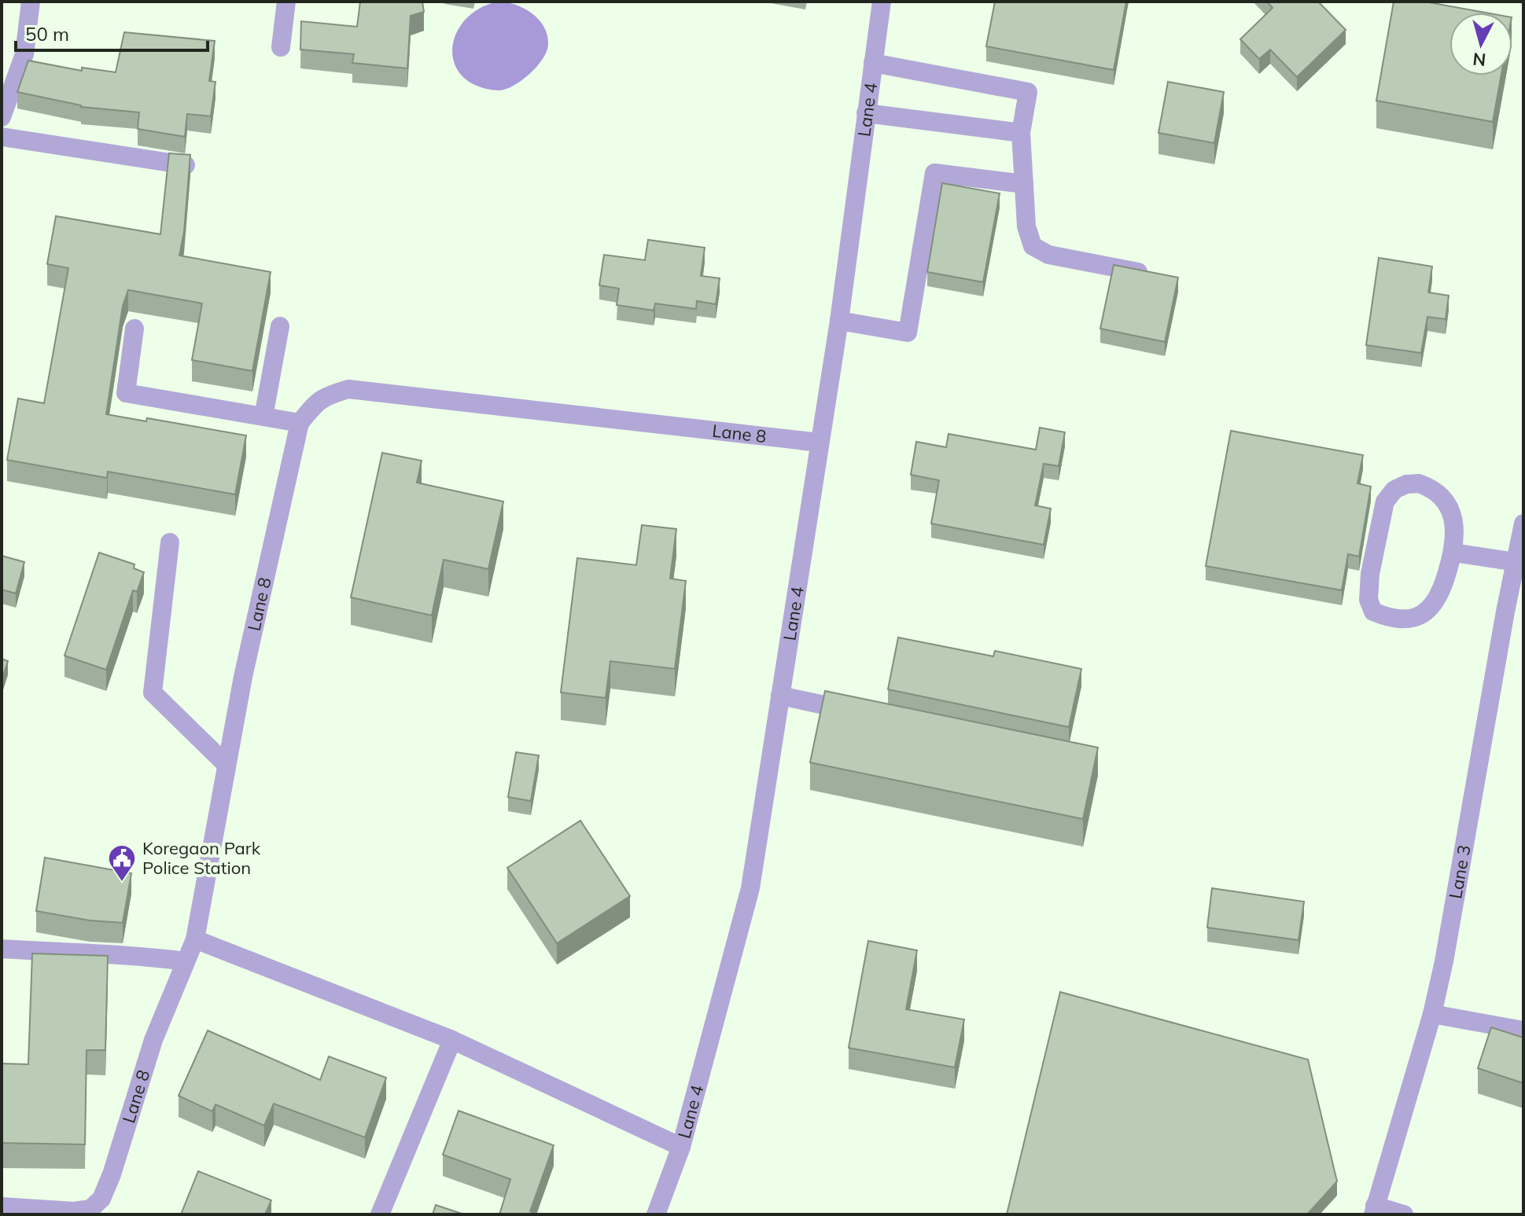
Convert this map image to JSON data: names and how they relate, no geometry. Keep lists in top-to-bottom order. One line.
{"streets":{"street":["Lane 4","Lane 8","Lane 3"]},"crossings":[["Lane 4","Lane 8"]],"places":{"public building":["Koregaon Park Police Station"]},"scale_bar":"50 m","north":"bottom"}
